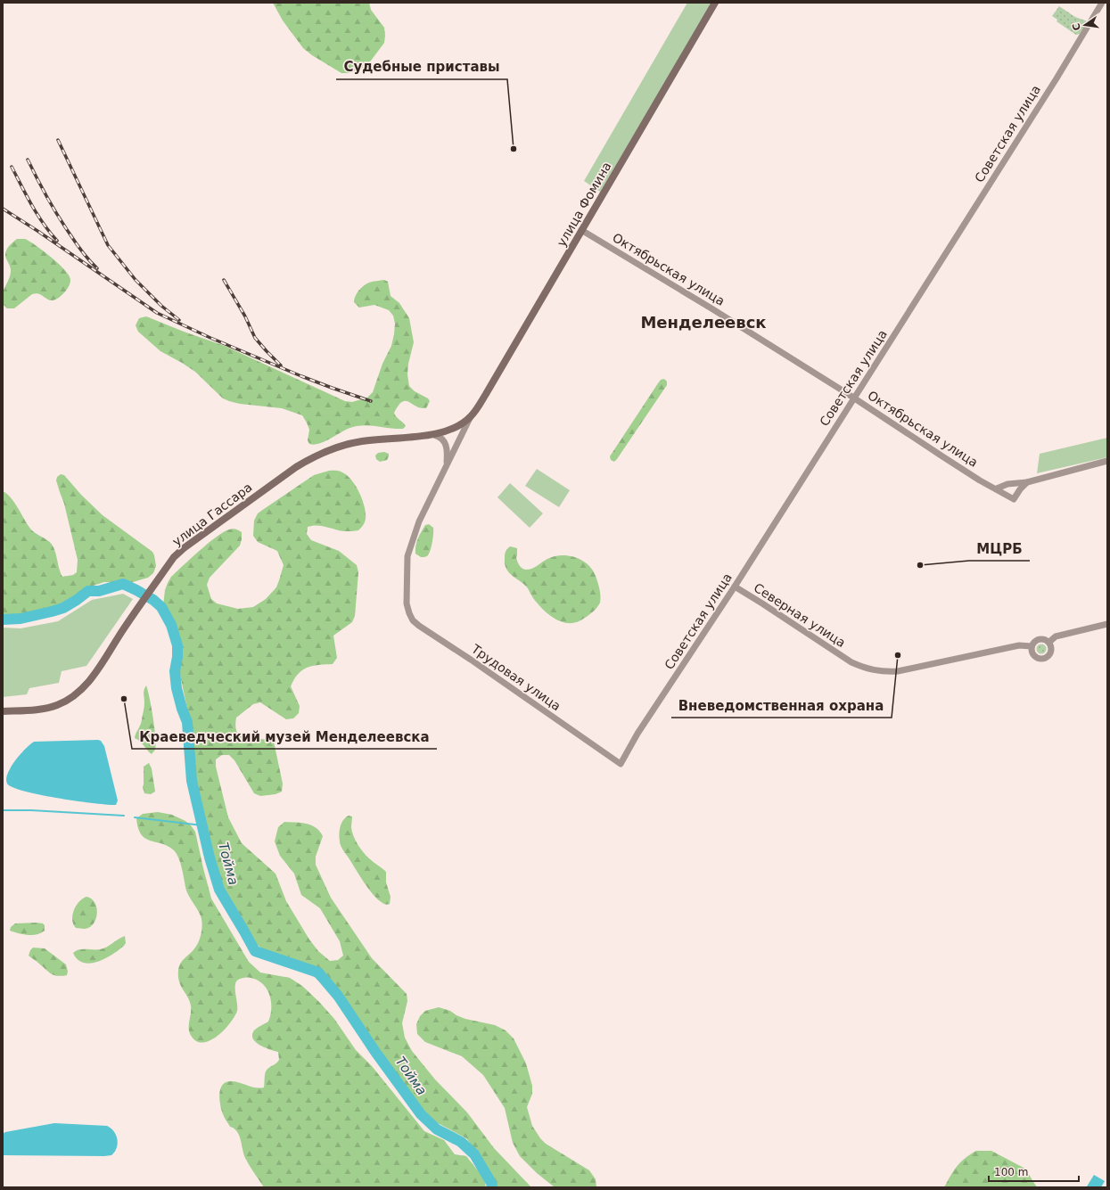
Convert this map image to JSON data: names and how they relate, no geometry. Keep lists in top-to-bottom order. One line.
{"streets":{"main road":["улица Фомина","улица Гассара"],"street":["Советская улица","Октябрьская улица","Северная улица","Трудовая улица"]},"crossings":[["Советская улица","Октябрьская улица"],["Советская улица","Северная улица"],["Советская улица","Трудовая улица"],["улица Фомина","Октябрьская улица"],["улица Фомина","улица Гассара"]],"districts":["Менделеевск"],"water":["Тойма"],"places":["Судебные приставы","МЦРБ","Вневедомственная охрана","Краеведческий музей Менделеевска"],"scale_bar":"100 m","north":"left"}
